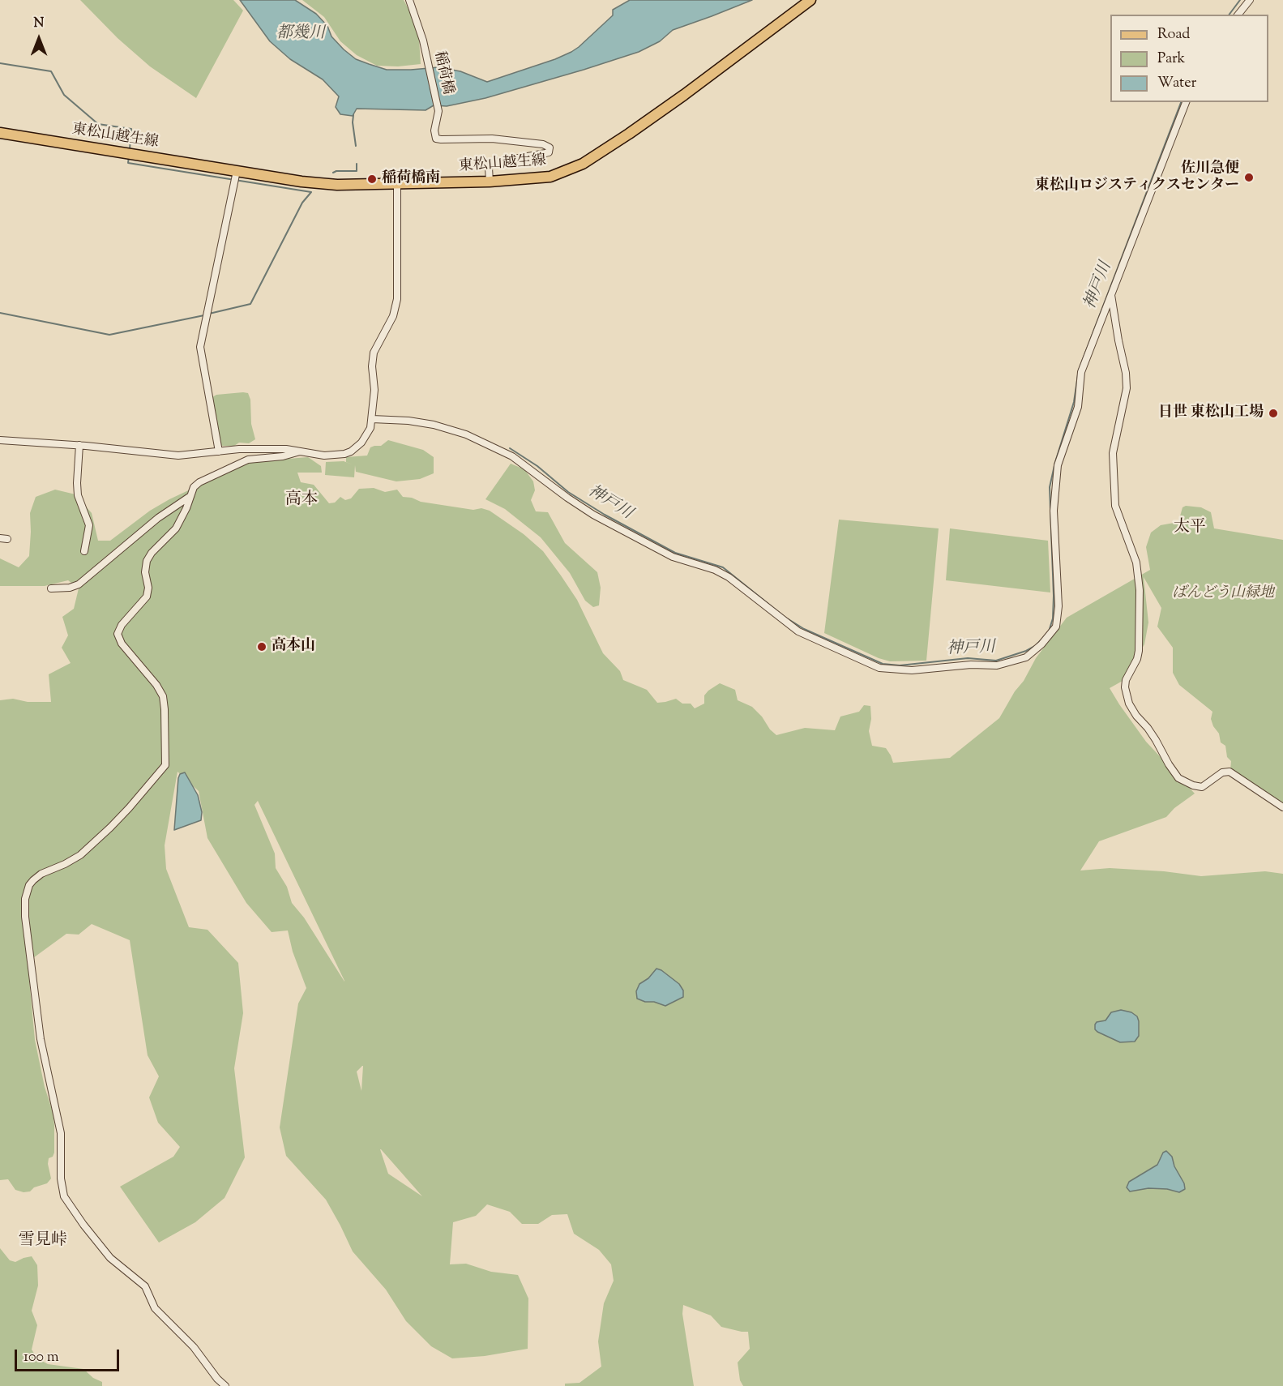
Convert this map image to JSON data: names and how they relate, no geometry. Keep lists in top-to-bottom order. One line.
{"streets":{"main road":["東松山越生線"],"street":["稲荷橋"]},"crossings":[["稲荷橋","東松山越生線"]],"districts":["高本","太平","雪見峠"],"water":["都幾川","神戸川"],"parks":["ばんどう山緑地"],"places":["佐川急便 東松山ロジスティクスセンター","稲荷橋南","日世 東松山工場","高本山"],"legend":["Road","Park","Water"],"scale_bar":"100 m","north":"top"}
